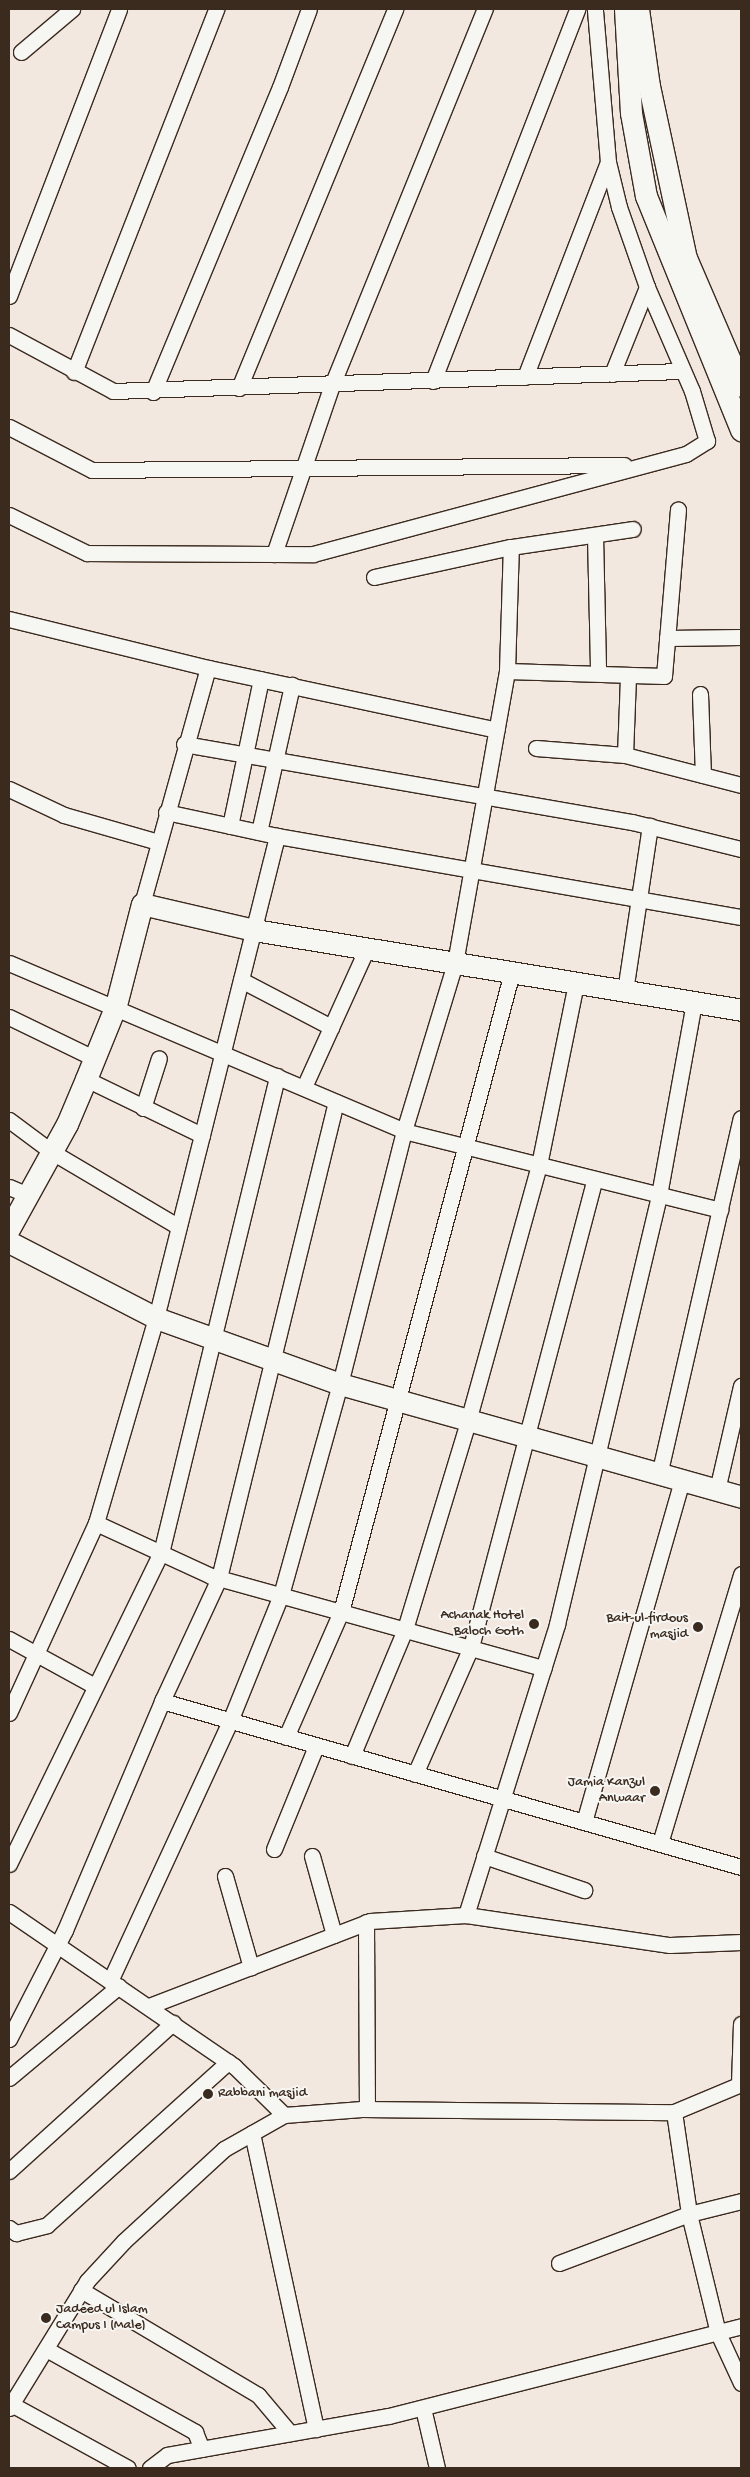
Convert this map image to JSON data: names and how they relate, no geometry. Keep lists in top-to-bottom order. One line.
{"places":["Achanak Hotel Baloch Goth","Bait-ul-firdous masjid","Jamia Kanzul Anwaar","Rabbani masjid","Jadeed ul Islam Campus I (Male)"]}
